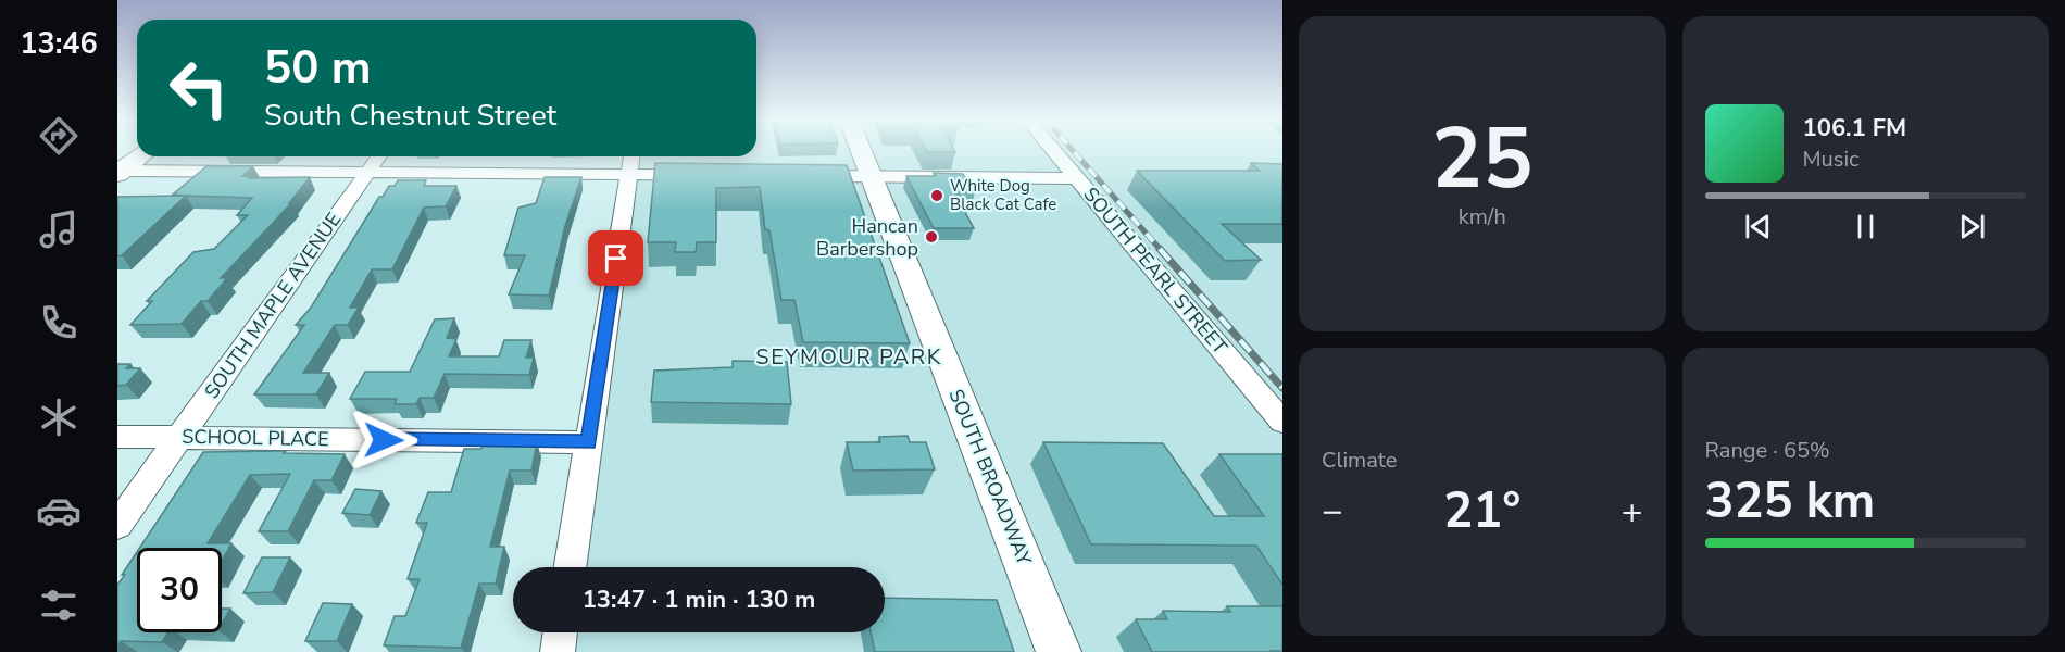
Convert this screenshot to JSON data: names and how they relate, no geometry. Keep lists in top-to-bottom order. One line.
{"streets":{"street":["SOUTH PEARL STREET","SOUTH MAPLE AVENUE","SCHOOL PLACE","SOUTH BROADWAY"]},"crossings":[["SOUTH MAPLE AVENUE","SCHOOL PLACE"]],"districts":["SEYMOUR PARK"],"places":["White Dog Black Cat Cafe","Hancan Barbershop"],"page":{"tabs":"13:46","tile":[["25","km/h"],"Climate",["Range · 65%","325 km"]],"turn":["50 m","South Chestnut Street"],"song":["106.1 FM","Music"],"heat":["−","21°","+"],"limit":"30","trip":"13:47 · 1 min · 130 m"}}
